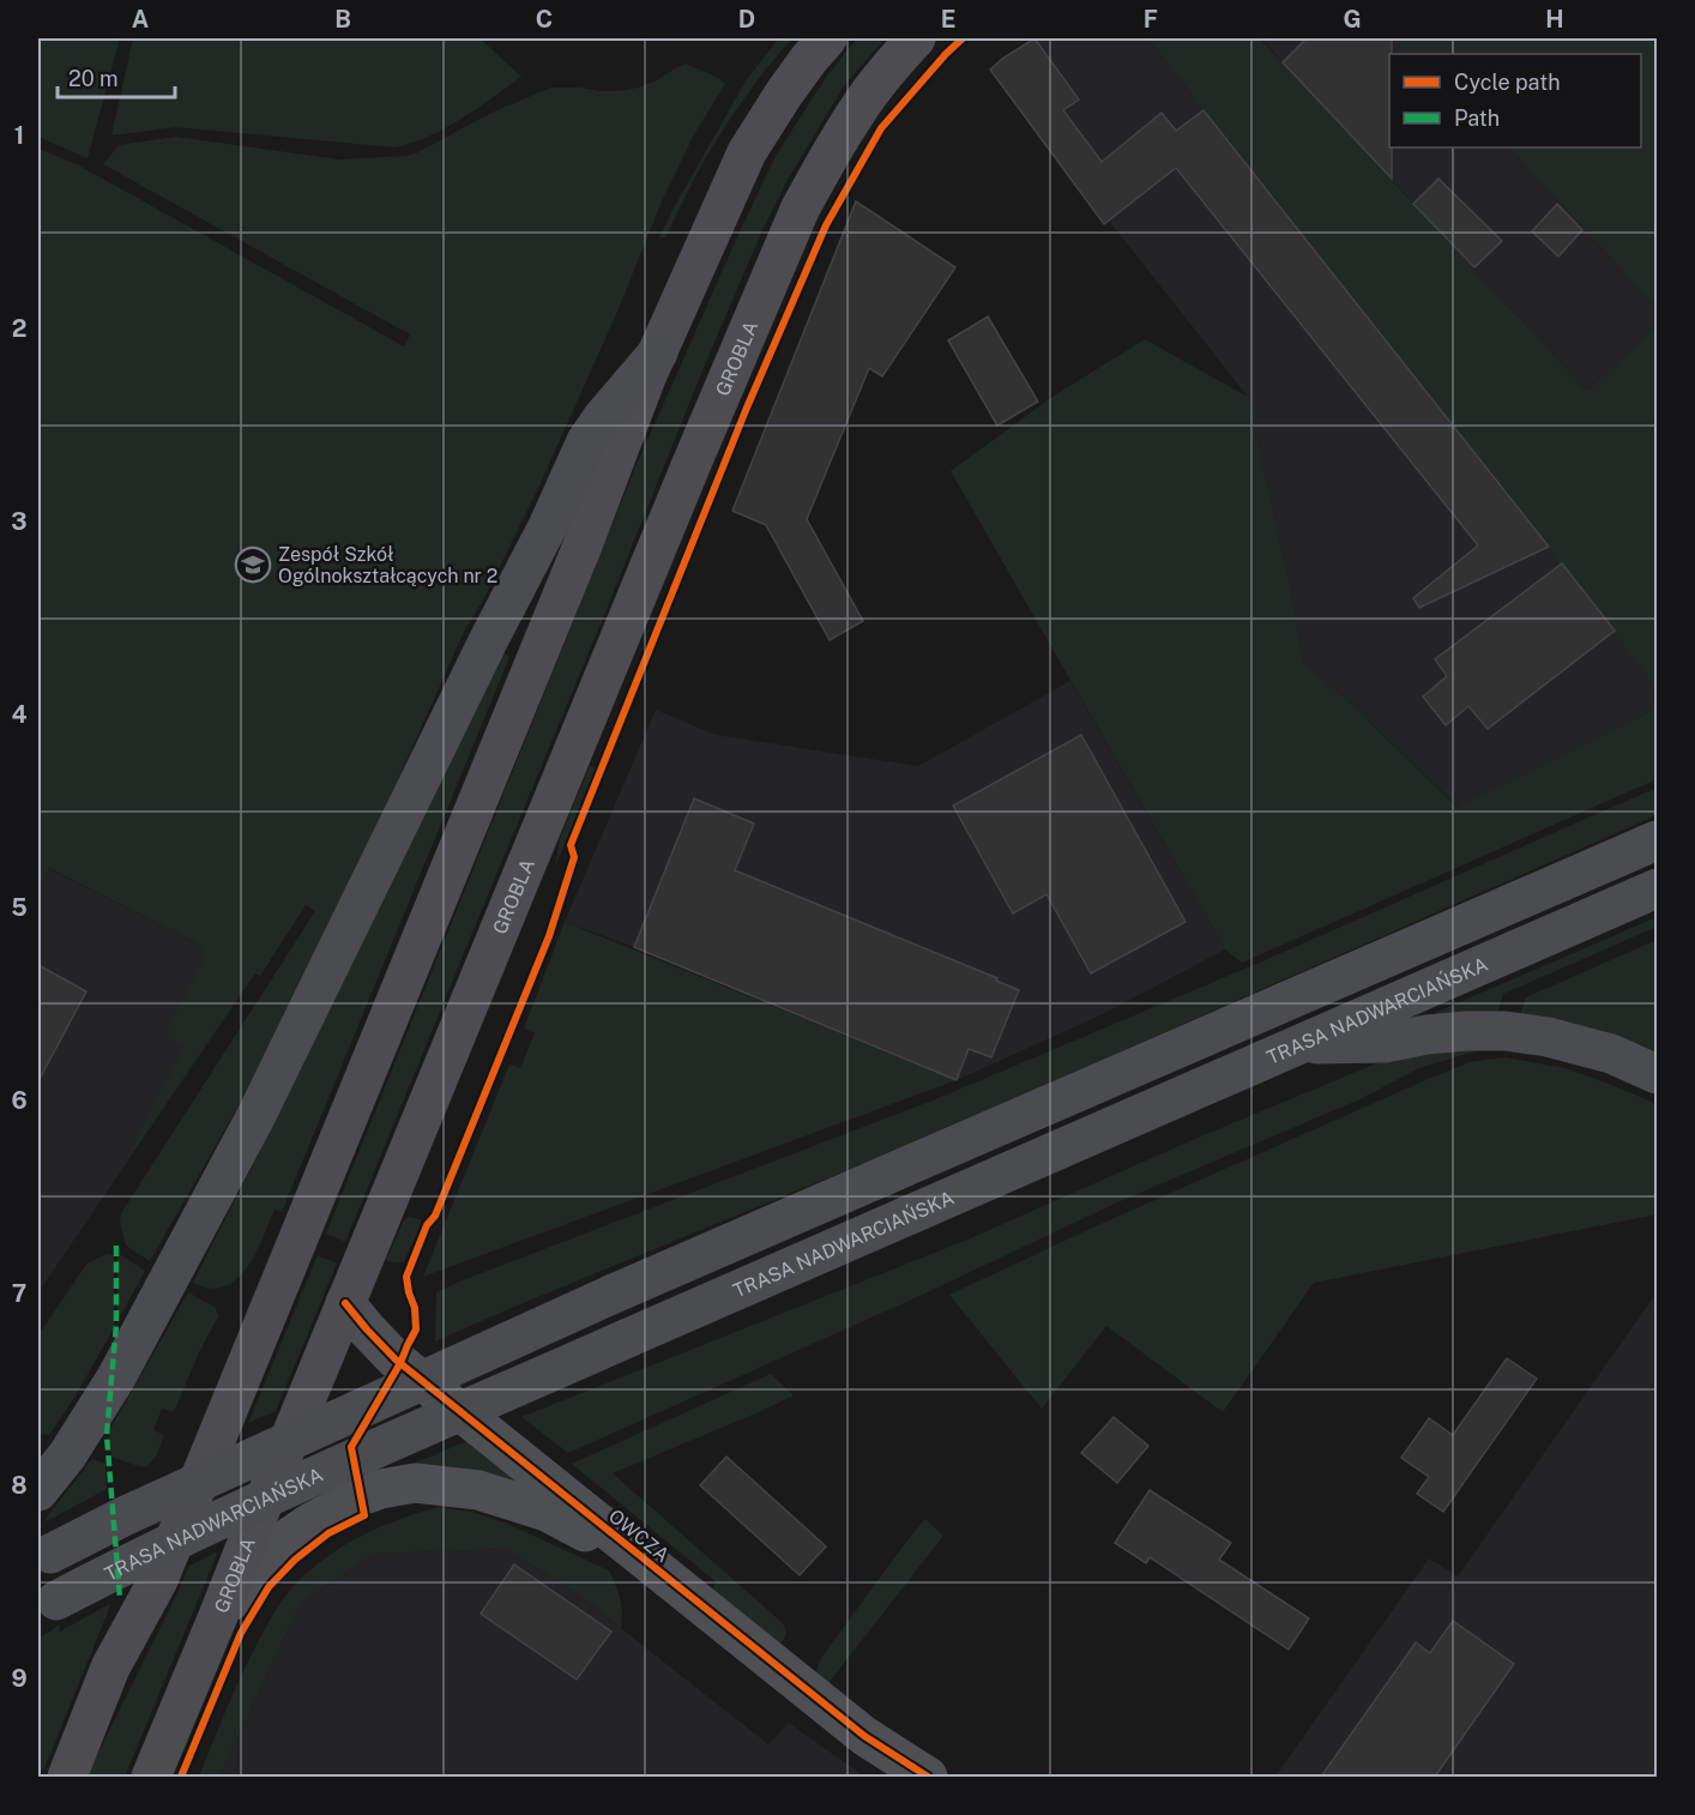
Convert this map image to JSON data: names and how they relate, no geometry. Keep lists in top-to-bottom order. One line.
{"streets":{"main road":["GROBLA","TRASA NADWARCIAŃSKA"],"street":["OWCZA"]},"crossings":[["GROBLA","OWCZA"]],"places":{"school or university":["Zespół Szkół Ogólnokształcących nr 2"]},"legend":["Cycle path","Path"],"scale_bar":"20 m","grid":{"columns":["A","B","C","D","E","F","G","H"],"rows":["1","2","3","4","5","6","7","8","9"]}}
